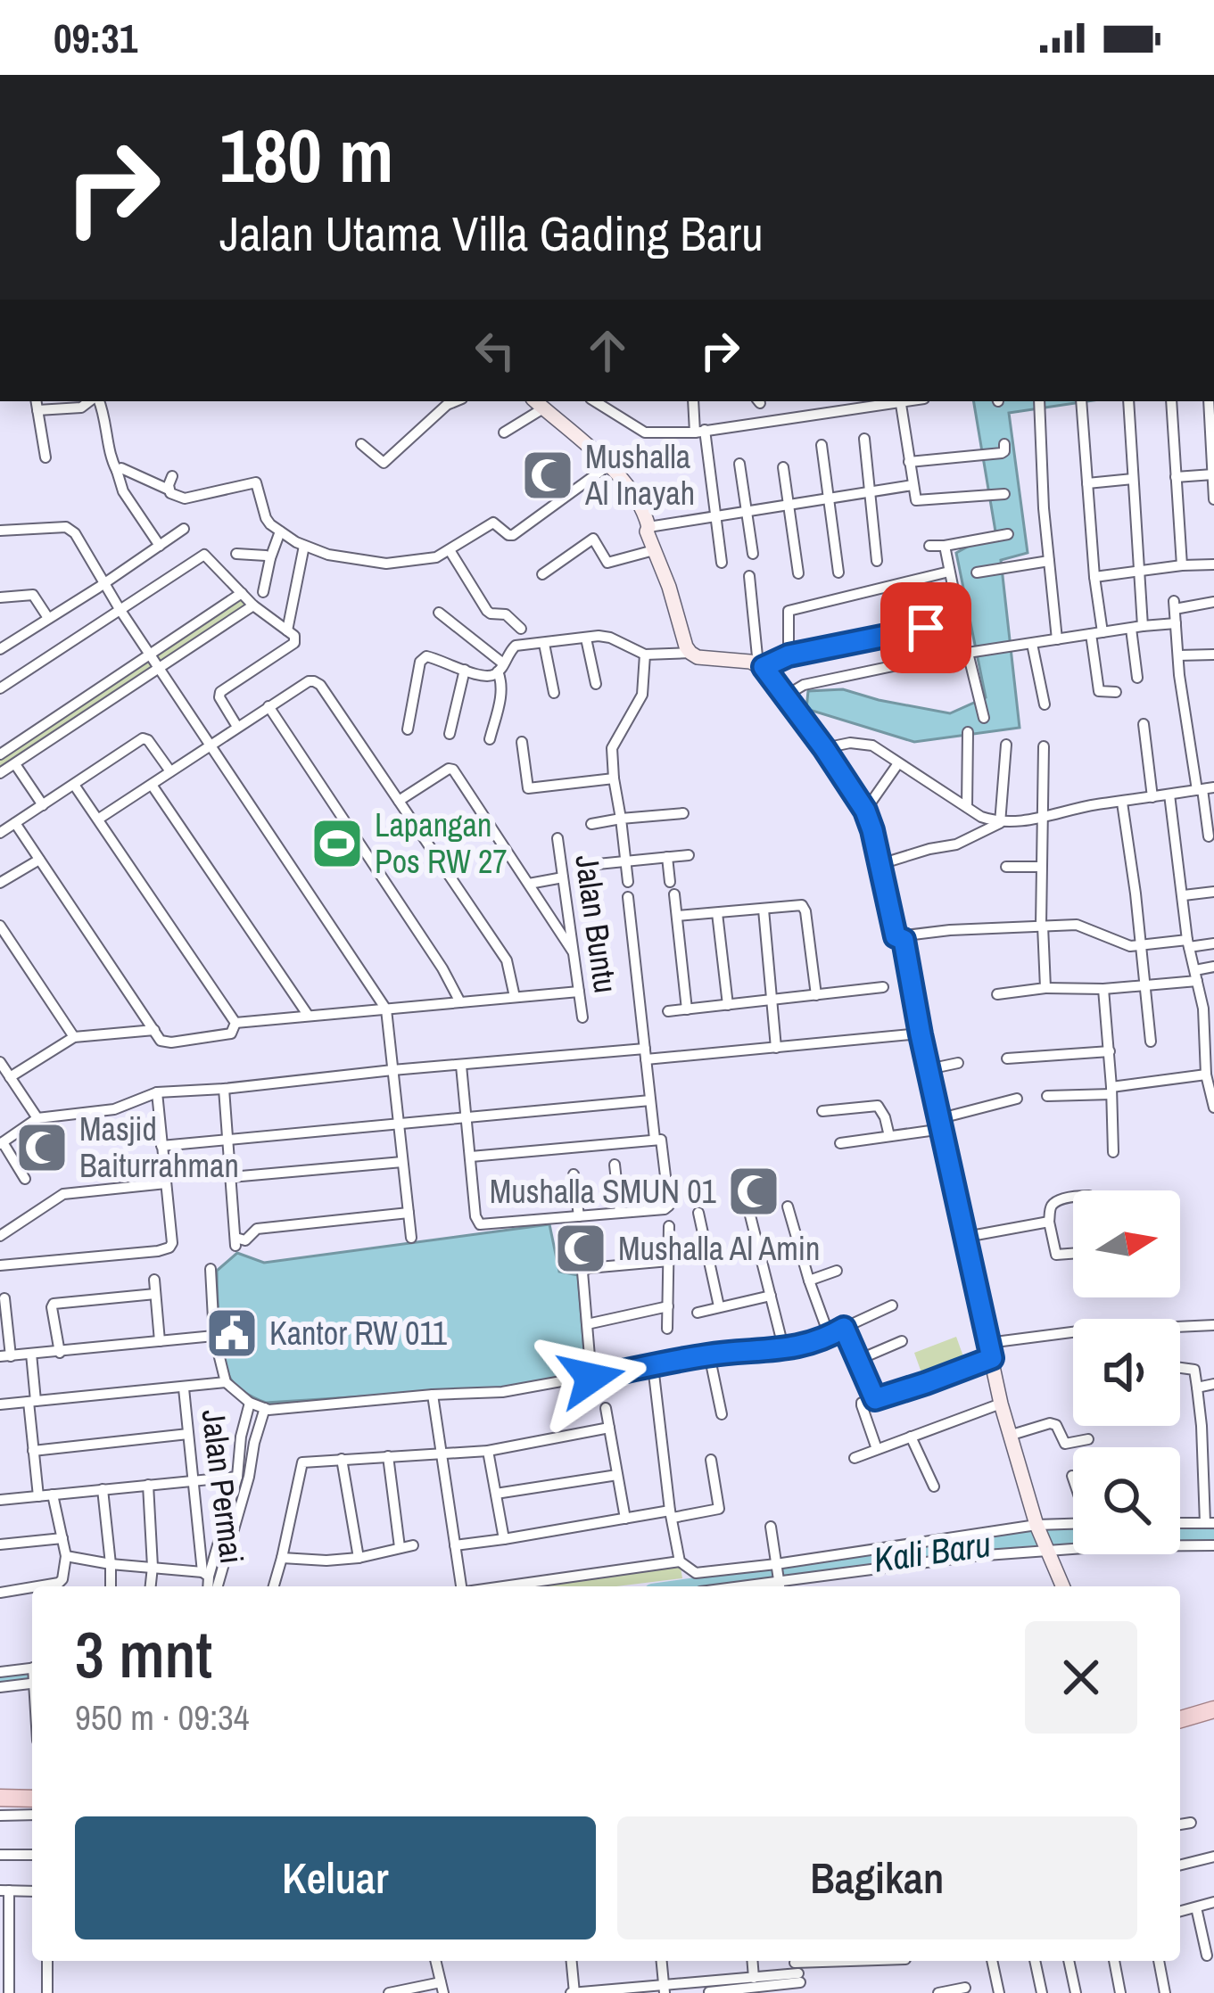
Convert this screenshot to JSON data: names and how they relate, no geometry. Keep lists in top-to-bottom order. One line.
{"streets":{"street":["Jalan Buntu","Jalan Permai"]},"water":["Kali Baru"],"places":{"mosque":["Mushalla Al Inayah","Masjid Baiturrahman","Mushalla SMUN 01","Mushalla Al Amin"],"sports":["Lapangan Pos RW 27"],"public building":["Kantor RW 011"]},"north":"right","page":{"status":"09:31","turn":["180 m","Jalan Utama Villa Gading Baru"],"heading":["3 mnt","950 m · 09:34"],"buttons":["Keluar","Bagikan"]}}
